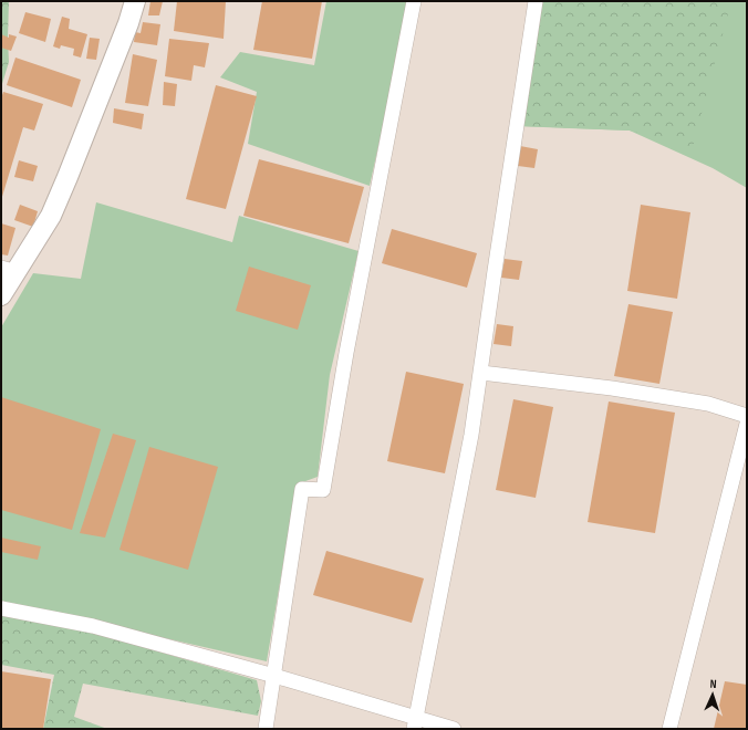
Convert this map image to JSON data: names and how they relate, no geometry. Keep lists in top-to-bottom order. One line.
{"north":"top"}
